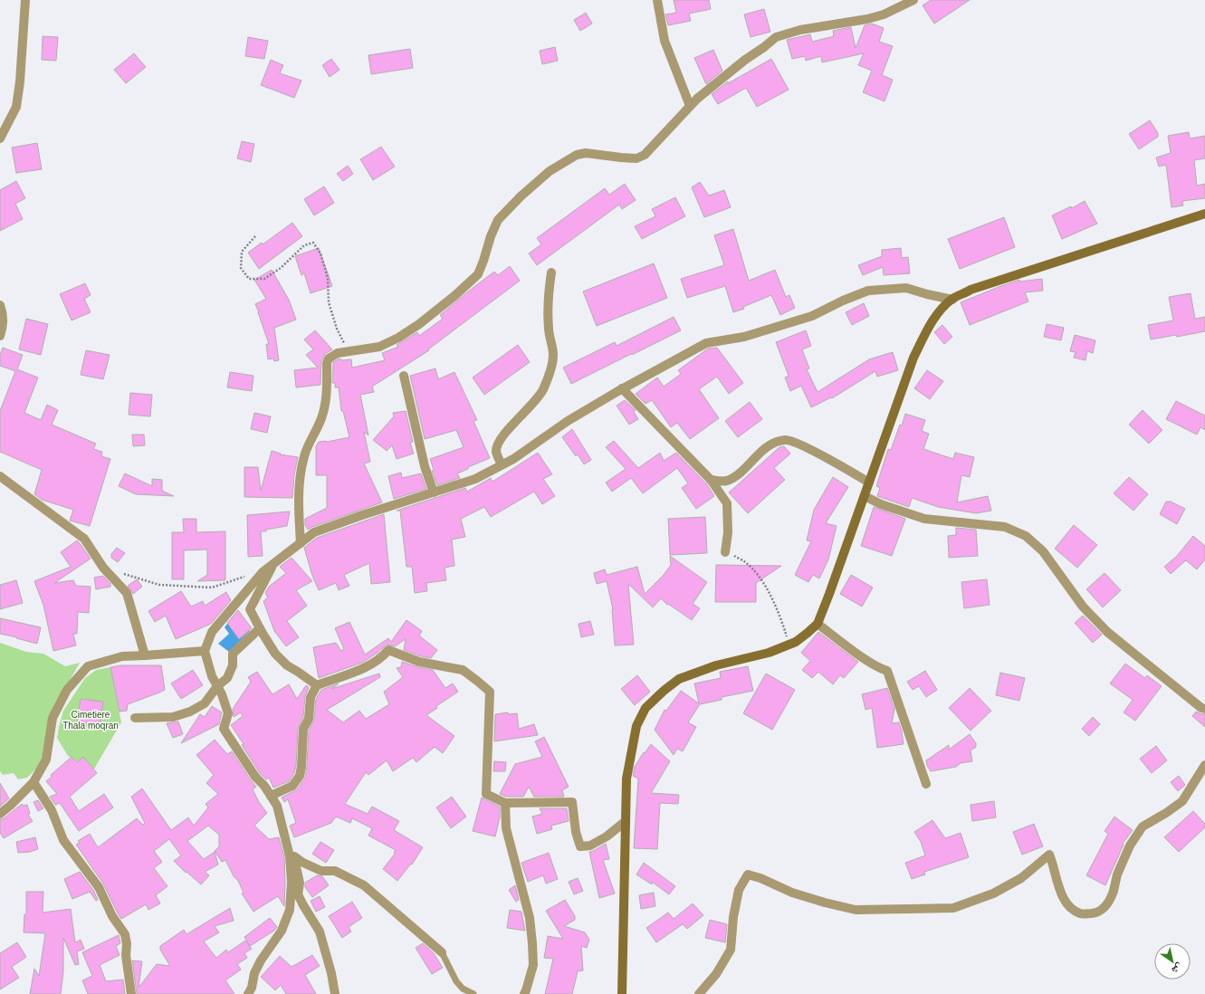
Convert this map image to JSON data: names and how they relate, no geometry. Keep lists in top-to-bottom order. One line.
{"parks":["Cimetiere Thala moqran"],"north":"bottom right"}
